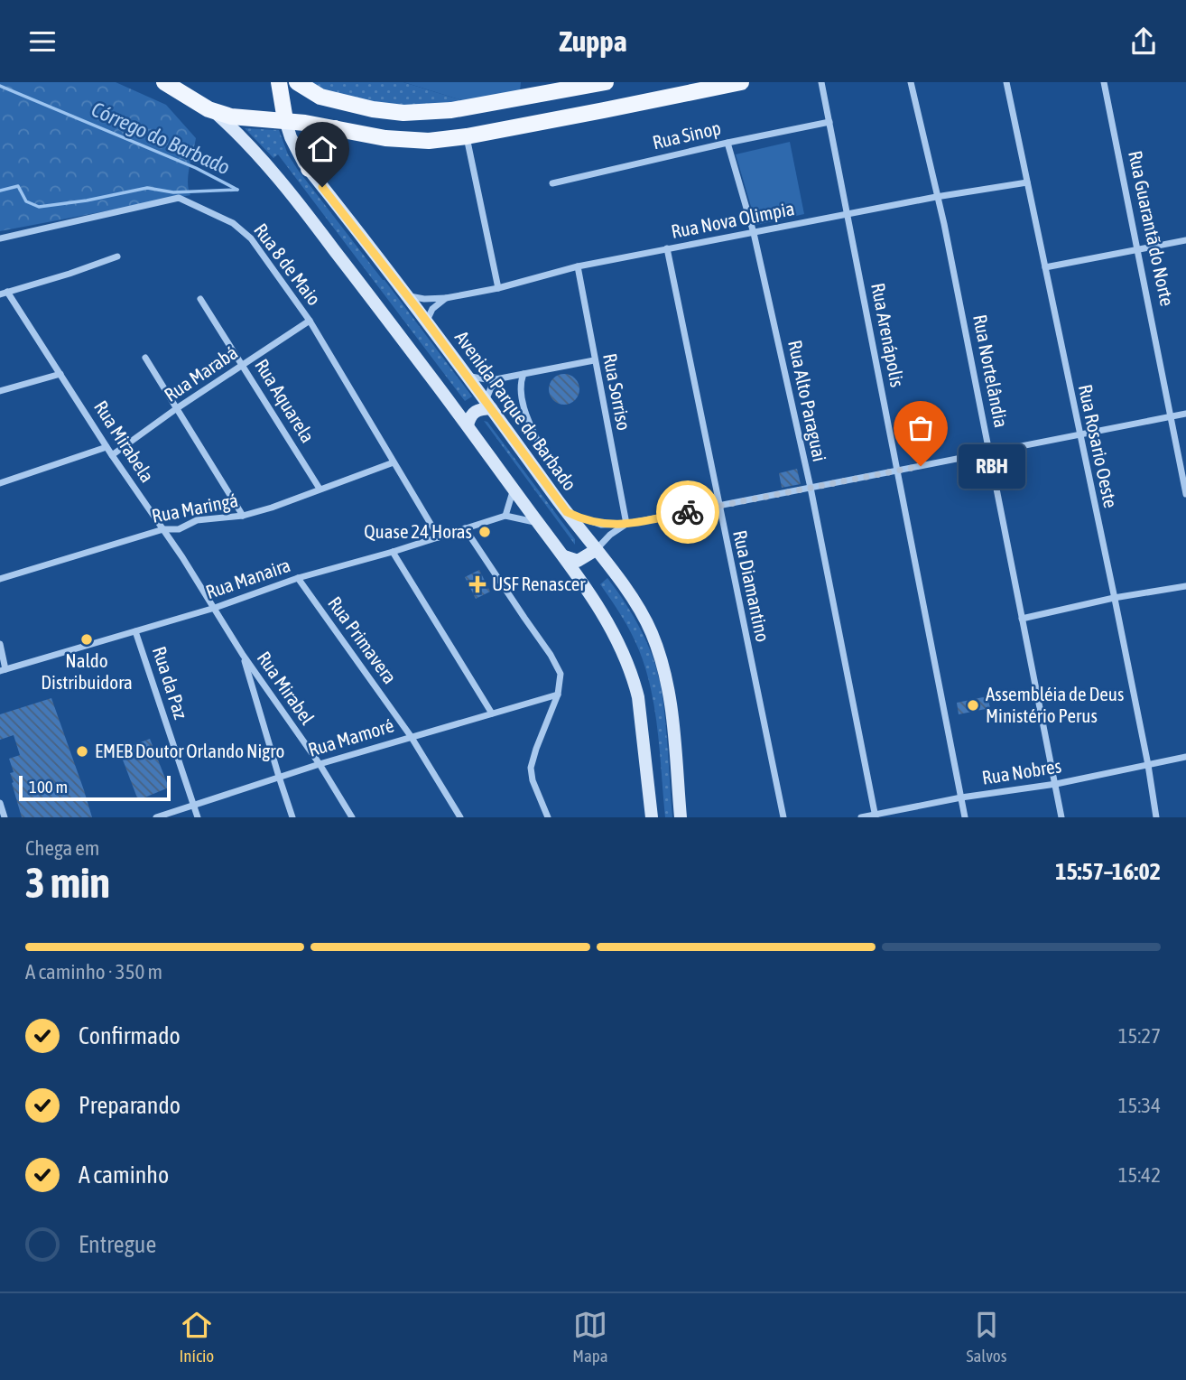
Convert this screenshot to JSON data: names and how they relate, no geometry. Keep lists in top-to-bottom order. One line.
{"streets":{"main road":["Avenida Parque do Barbado"],"street":["Rua Sinop","Rua Nova Olimpia","Rua Guarantã do Norte","Rua 8 de Maio","Rua Arenápolis","Rua Nortelândia","Rua Marabá","Rua Sorriso","Rua Aquarela","Rua Alto Paraguai","Rua Mirabela","Rua Rosario Oeste","Rua Maringá","Rua Manaira","Rua Diamantino","Rua Primavera","Rua da Paz","Rua Mirabel","Rua Mamoré","Rua Nobres"]},"crossings":[["Rua Sinop","Rua Arenápolis"],["Rua Sinop","Rua Alto Paraguai"],["Rua Nova Olimpia","Rua Arenápolis"],["Rua Nova Olimpia","Rua Nortelândia"],["Rua Nova Olimpia","Rua Sorriso"],["Rua Nova Olimpia","Rua Alto Paraguai"],["Rua Nova Olimpia","Avenida Parque do Barbado"],["Rua Nova Olimpia","Rua Rosario Oeste"],["Rua Nova Olimpia","Rua Diamantino"],["Rua 8 de Maio","Rua Marabá"],["Rua 8 de Maio","Rua Maringá"],["Rua 8 de Maio","Rua Manaira"],["Rua Arenápolis","Rua Nobres"],["Rua Nortelândia","Rua Nobres"],["Rua Marabá","Rua Aquarela"],["Rua Marabá","Rua Mirabela"],["Rua Aquarela","Rua Maringá"],["Rua Alto Paraguai","Rua Nobres"],["Rua Mirabela","Rua Maringá"],["Rua Mirabela","Rua Manaira"],["Rua Mirabela","Rua Mirabel"],["Rua Rosario Oeste","Rua Nobres"],["Rua Manaira","Rua Primavera"],["Rua Manaira","Rua da Paz"],["Rua Manaira","Rua Mirabel"],["Rua Primavera","Rua Mamoré"],["Rua da Paz","Rua Mamoré"],["Rua Mirabel","Rua Mamoré"]],"water":["Córrego do Barbado"],"places":{"other":["RBH","Quase 24 Horas","Naldo Distribuidora","Assembléia de Deus Ministério Perus","EMEB Doutor Orlando Nigro"],"health":["USF Renascer"]},"scale_bar":"100 m","page":{"header":"Zuppa","bubble":"RBH","scale":"100 m","heading":["3 min","Chega em","15:57–16:02"],"bar":"A caminho · 350 m","list":[["Confirmado","15:27"],["Preparando","15:34"],["A caminho","15:42"],"Entregue"],"tabs":["Início","Mapa","Salvos"]}}
